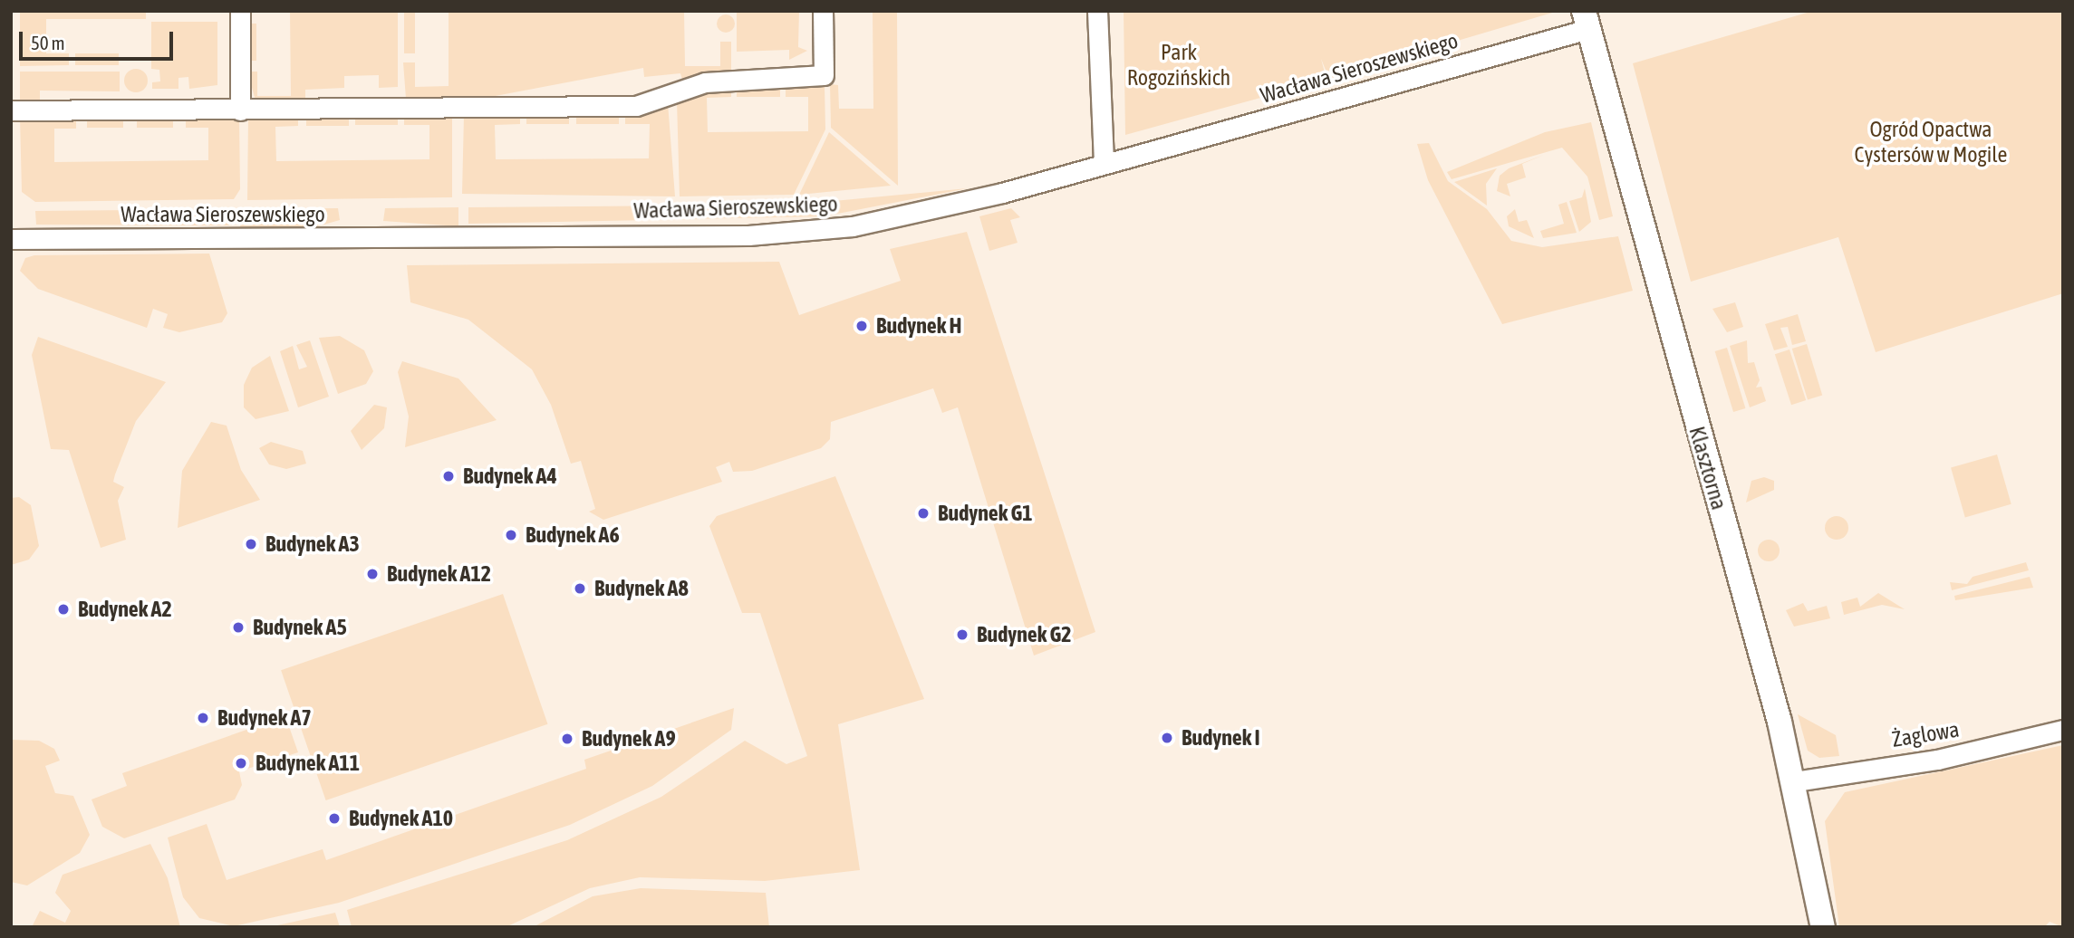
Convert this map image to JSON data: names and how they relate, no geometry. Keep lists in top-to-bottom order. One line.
{"streets":{"street":["Wacława Sieroszewskiego","Klasztorna","Żaglowa"]},"crossings":[["Wacława Sieroszewskiego","Klasztorna"],["Klasztorna","Żaglowa"]],"parks":["Park Rogozińskich","Ogród Opactwa Cystersów w Mogile"],"places":["Budynek H","Budynek A4","Budynek G1","Budynek A6","Budynek A3","Budynek A12","Budynek A8","Budynek A2","Budynek A5","Budynek G2","Budynek A7","Budynek I","Budynek A9","Budynek A11","Budynek A10"],"scale_bar":"50 m"}
